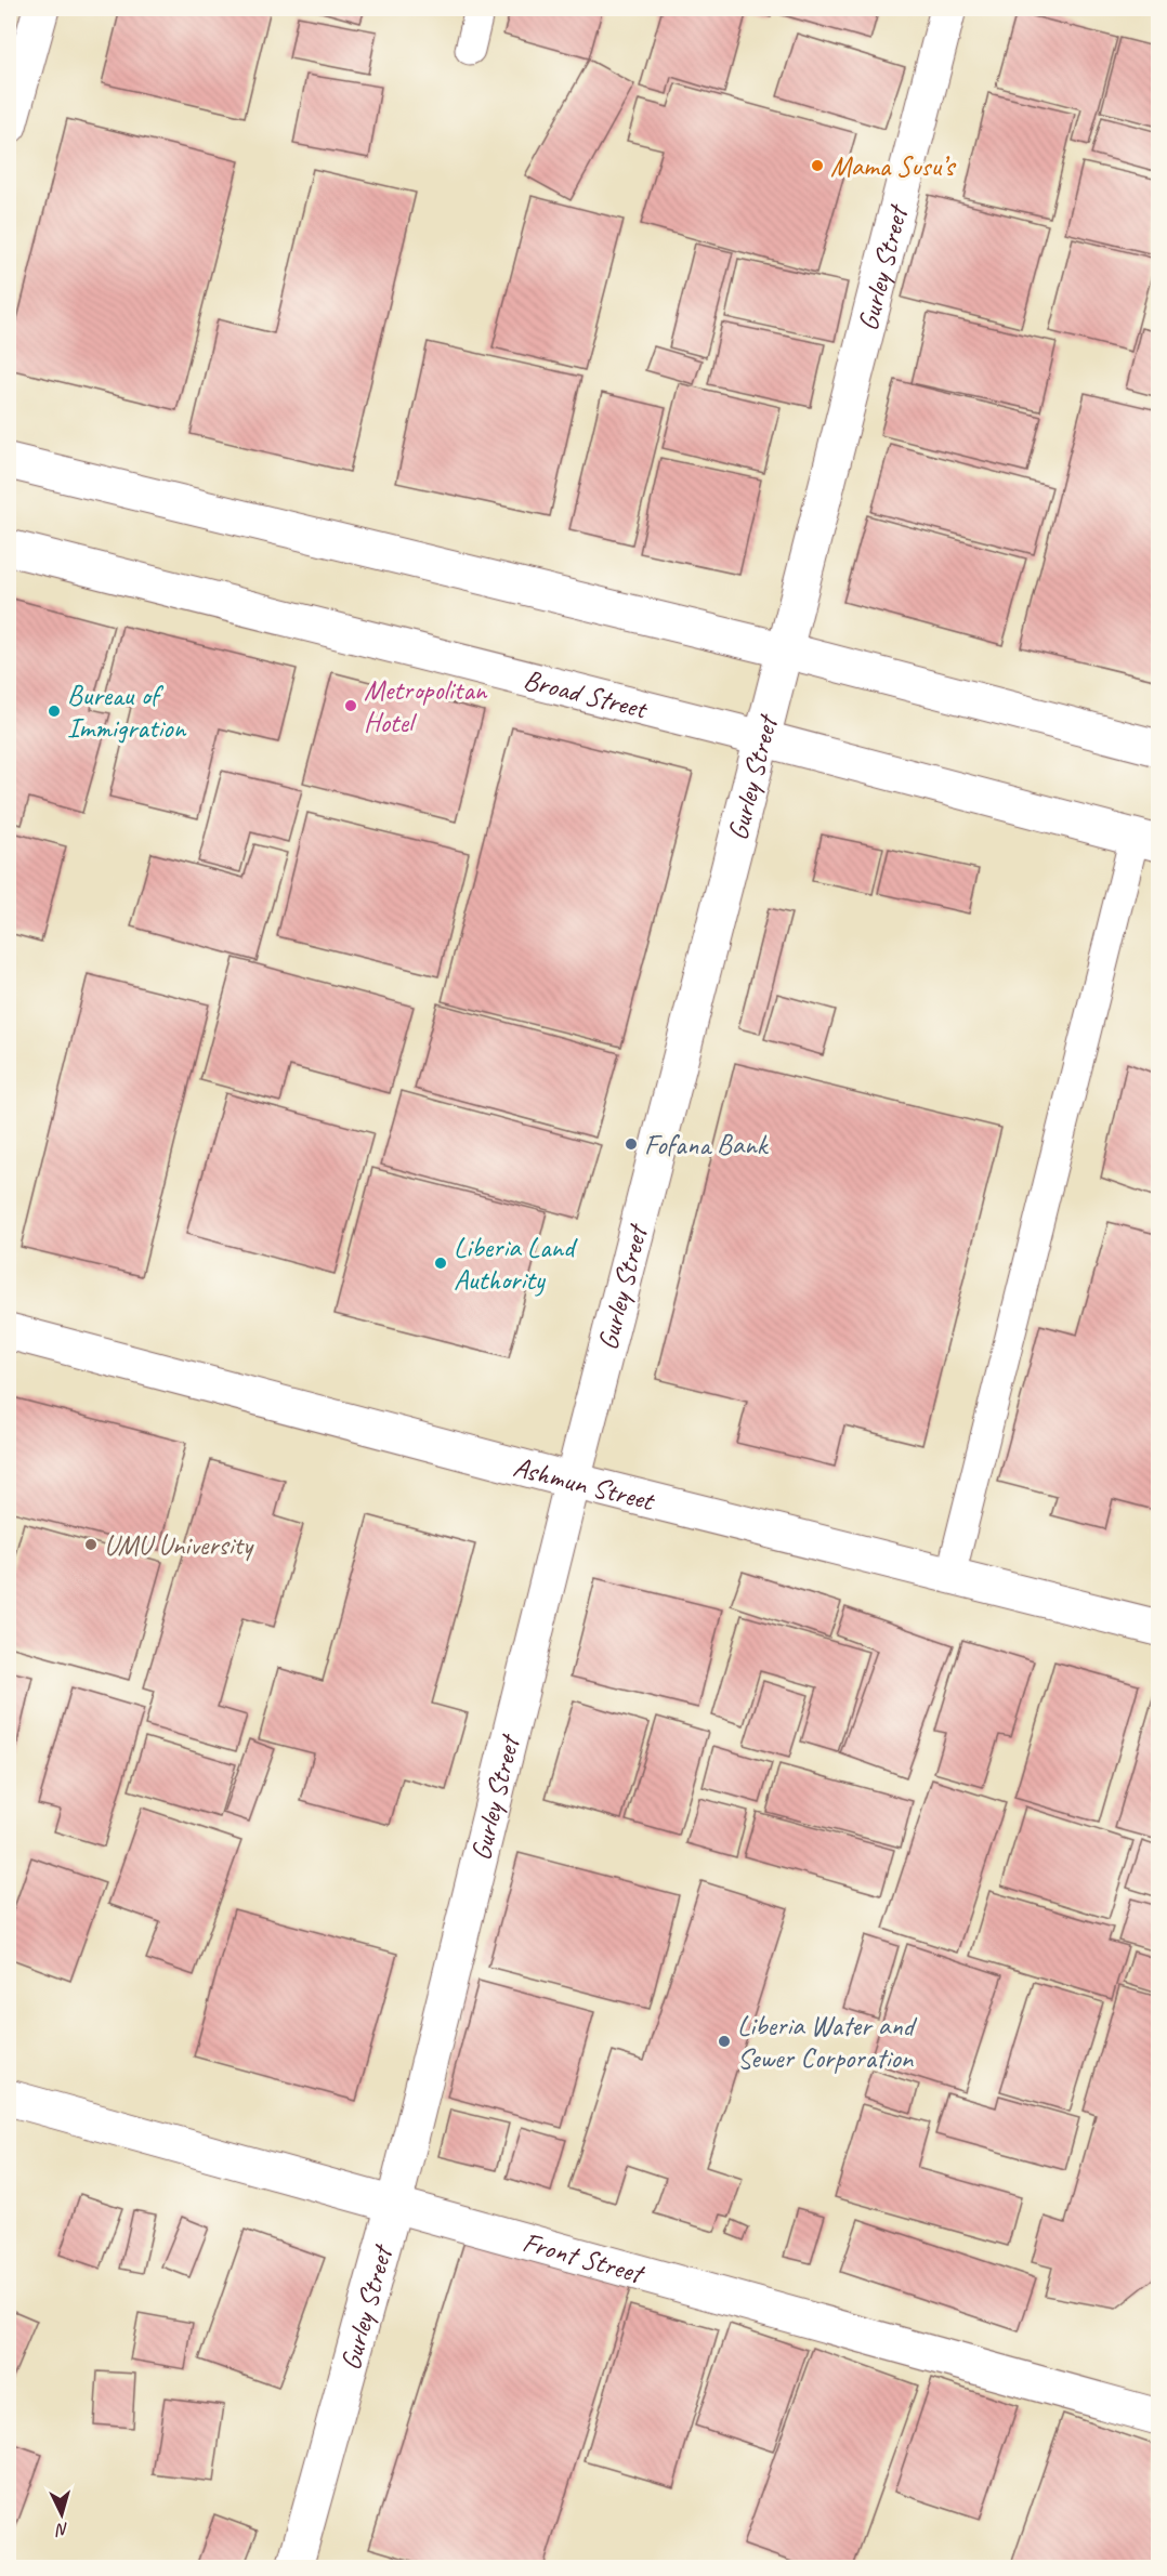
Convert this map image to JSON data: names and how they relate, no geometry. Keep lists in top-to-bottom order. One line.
{"streets":{"street":["Gurley Street","Broad Street","Ashmun Street","Front Street"]},"crossings":[["Gurley Street","Broad Street"],["Gurley Street","Ashmun Street"],["Gurley Street","Front Street"]],"places":["Mama Susu’s","Metropolitan Hotel","Bureau of Immigration","Fofana Bank","Liberia Land Authority","UMU University","Liberia Water and Sewer Corporation"],"north":"bottom"}
